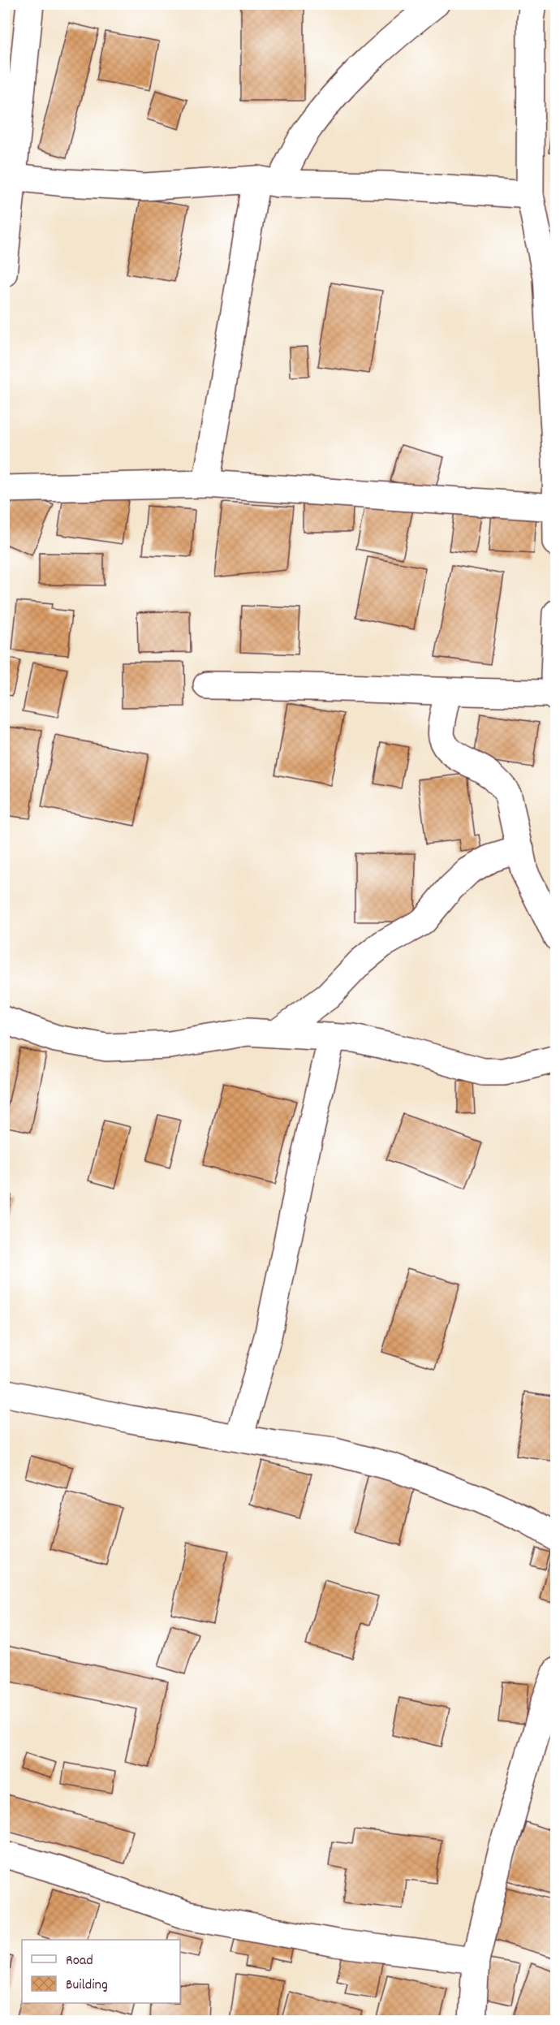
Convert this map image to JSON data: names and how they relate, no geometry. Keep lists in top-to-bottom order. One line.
{"legend":["Road","Building"]}
